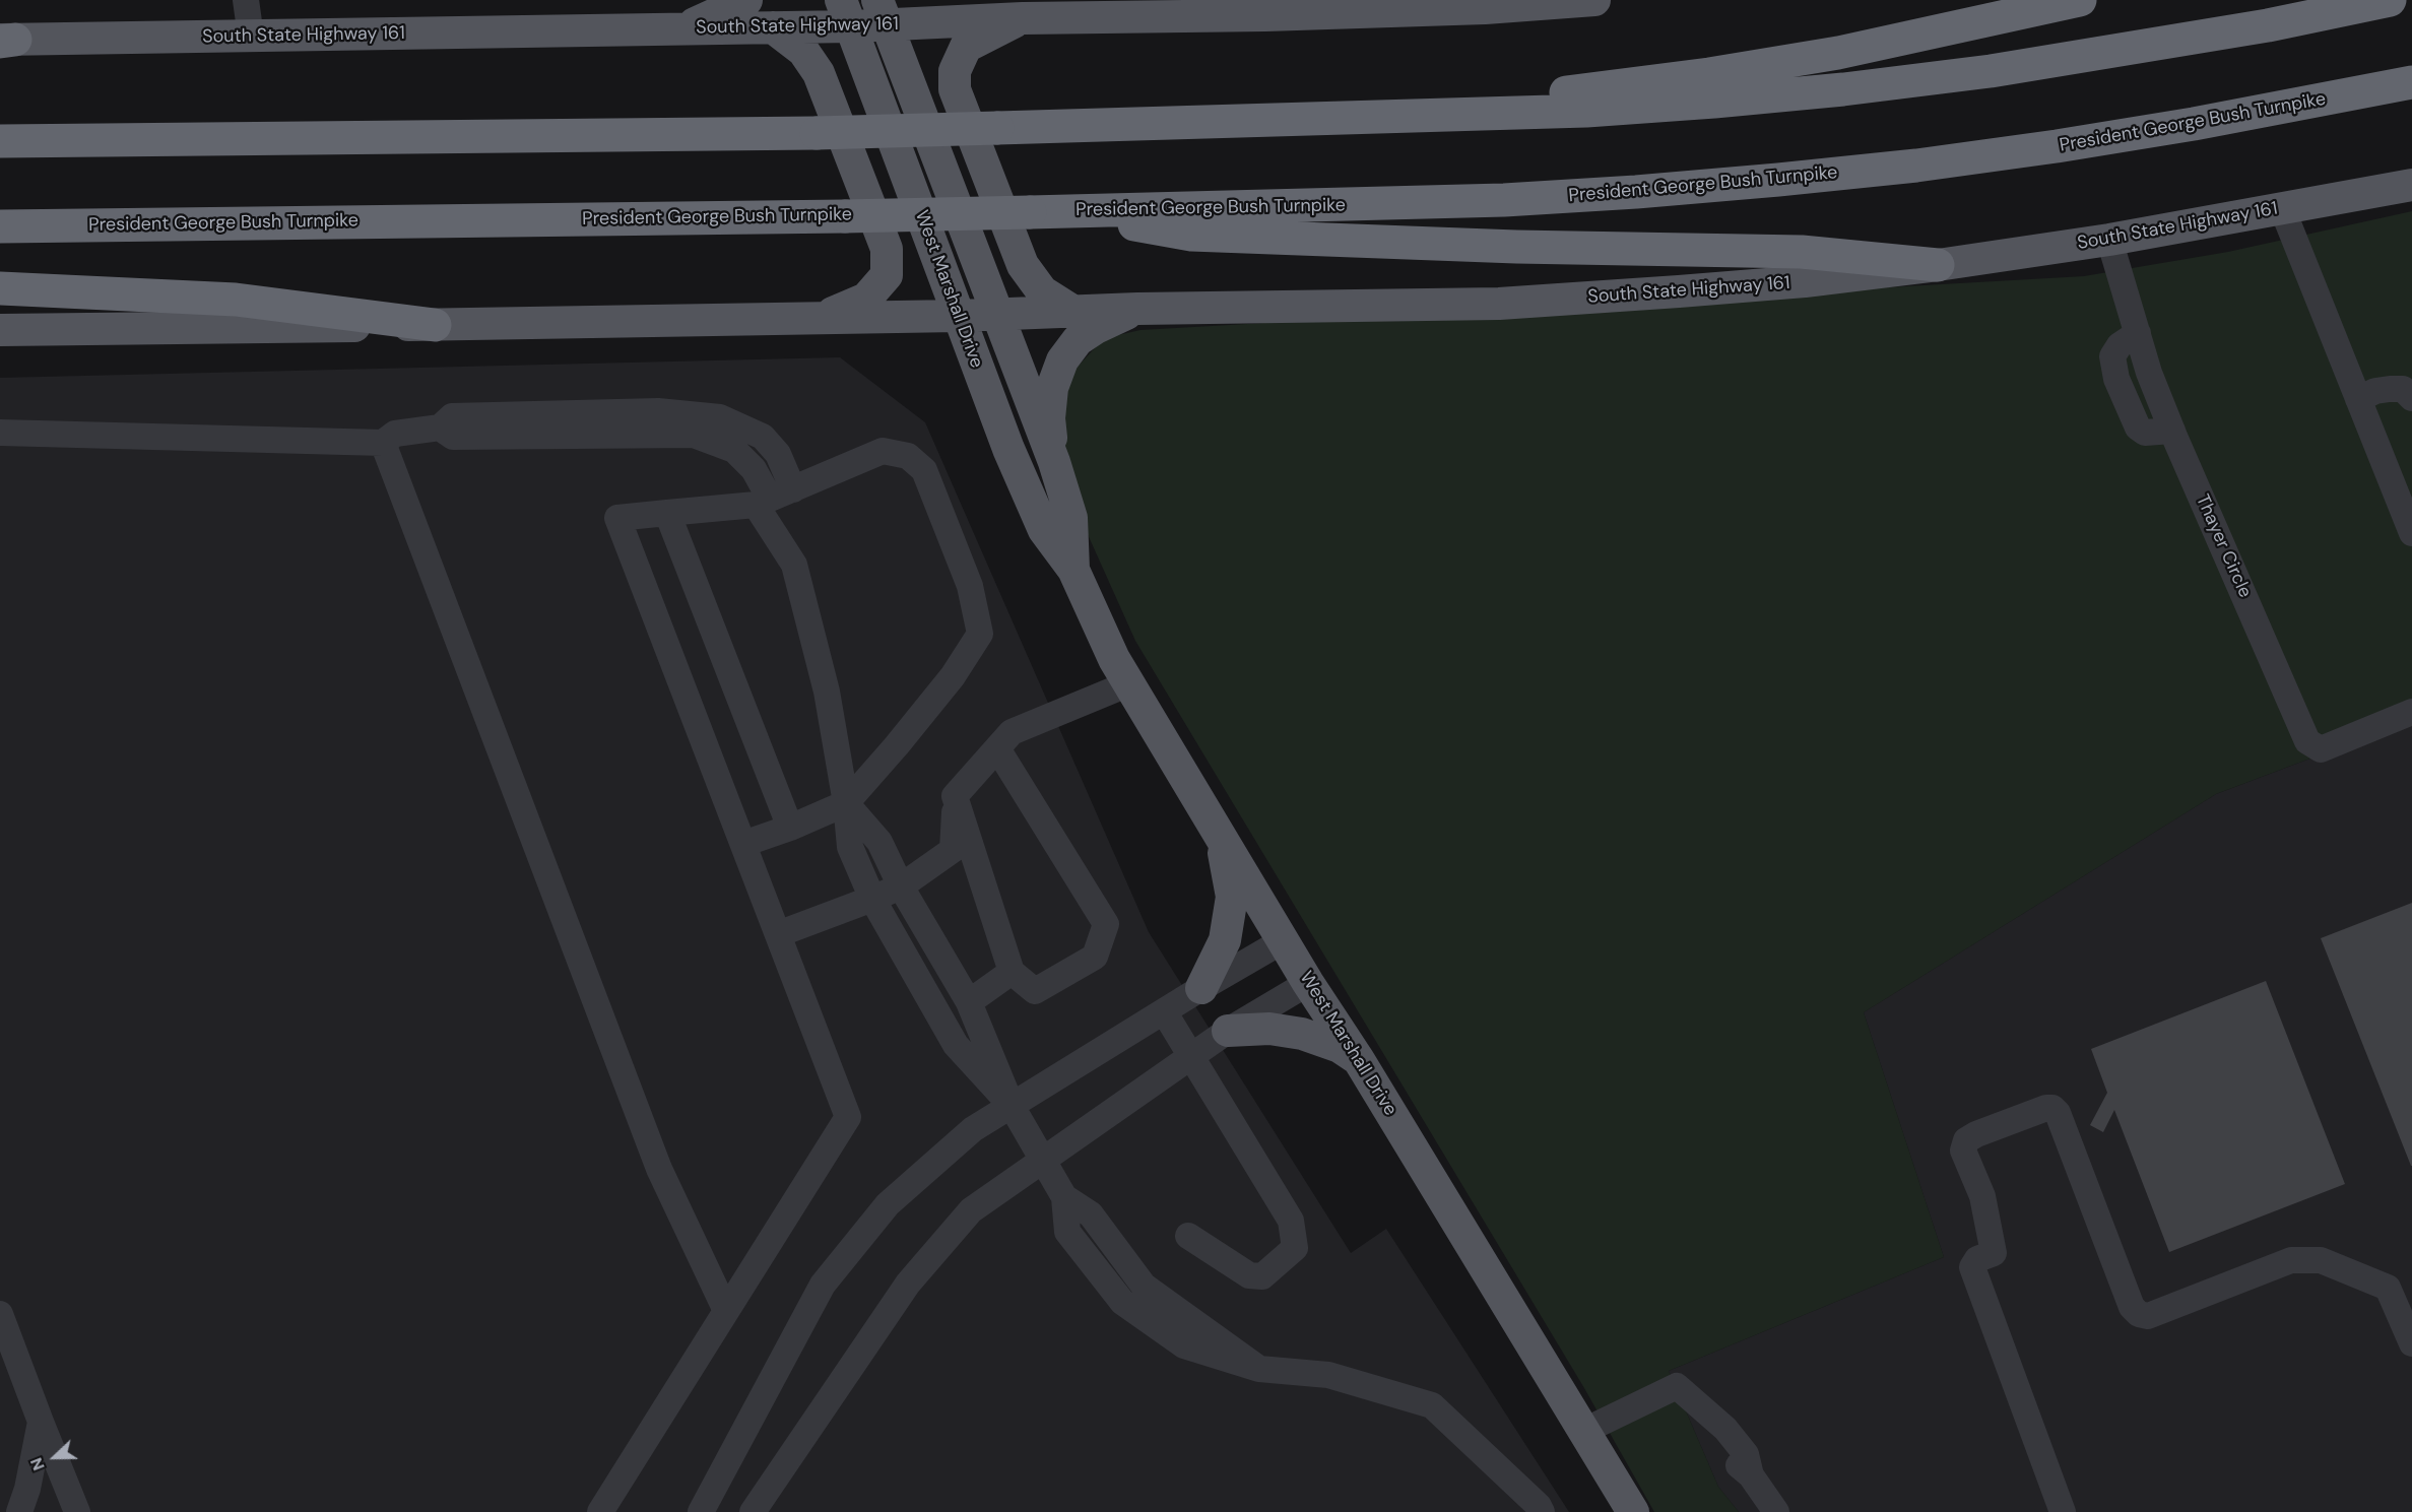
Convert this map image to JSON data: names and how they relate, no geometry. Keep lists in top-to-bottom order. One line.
{"streets":{"highway":["President George Bush Turnpike"],"main road":["South State Highway 161","West Marshall Drive"],"street":["Thayer Circle"]},"crossings":[["South State Highway 161","West Marshall Drive"],["South State Highway 161","Thayer Circle"]],"north":"left"}
